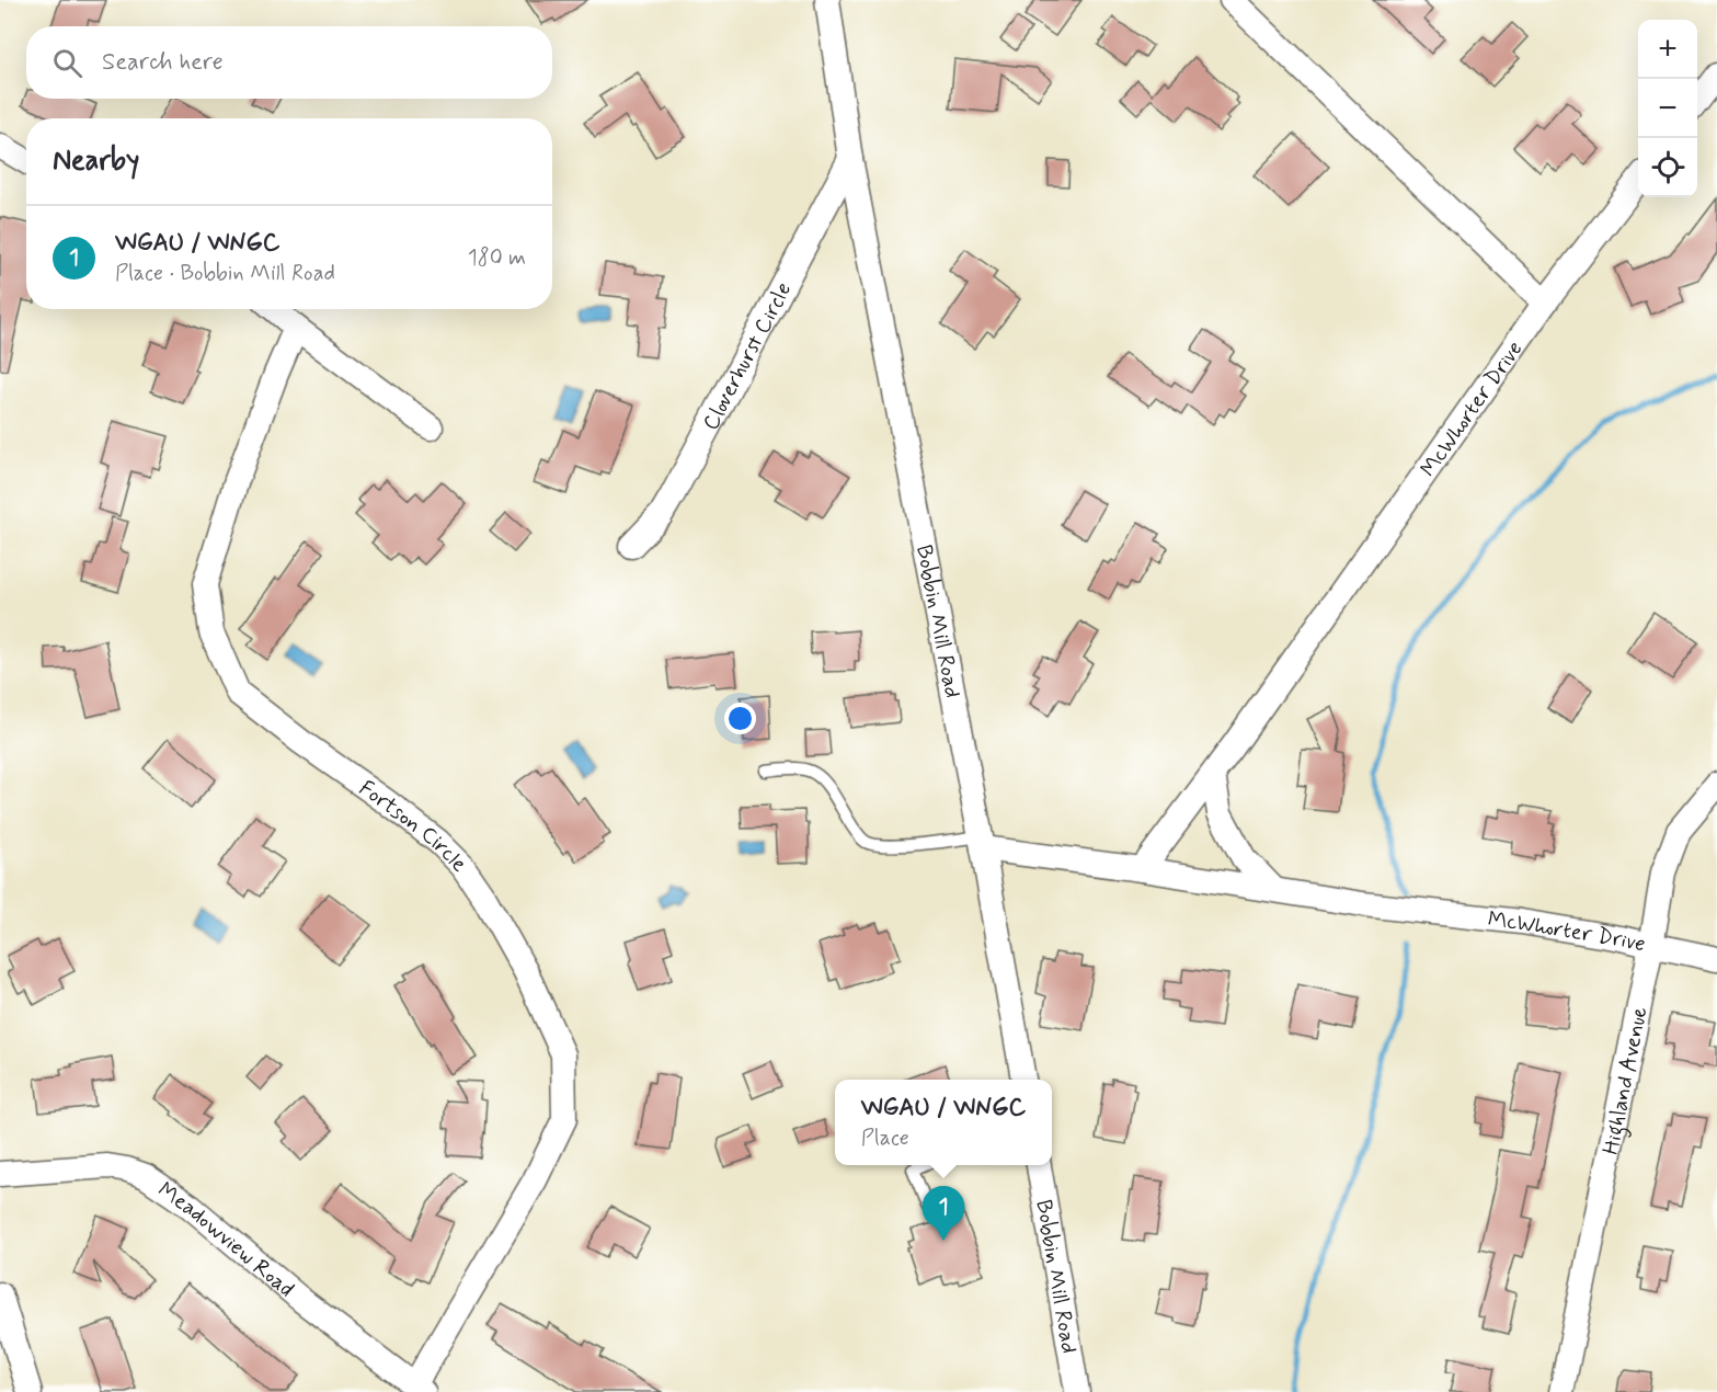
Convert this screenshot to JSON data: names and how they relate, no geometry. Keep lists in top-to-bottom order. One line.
{"streets":{"street":["Cloverhurst Circle","McWhorter Drive","Bobbin Mill Road","Fortson Circle","Highland Avenue","Meadowview Road"]},"crossings":[["Cloverhurst Circle","Bobbin Mill Road"],["McWhorter Drive","Bobbin Mill Road"],["McWhorter Drive","Highland Avenue"],["Fortson Circle","Meadowview Road"]],"page":{"map_buttons":["+","−"],"search":"Search here","heading":"Nearby","list":[{"mark":"1","name":"WGAU / WNGC","note":"Place · Bobbin Mill Road","value":"180 m"}],"popup":["WGAU / WNGC","Place"],"pins":"1"}}
